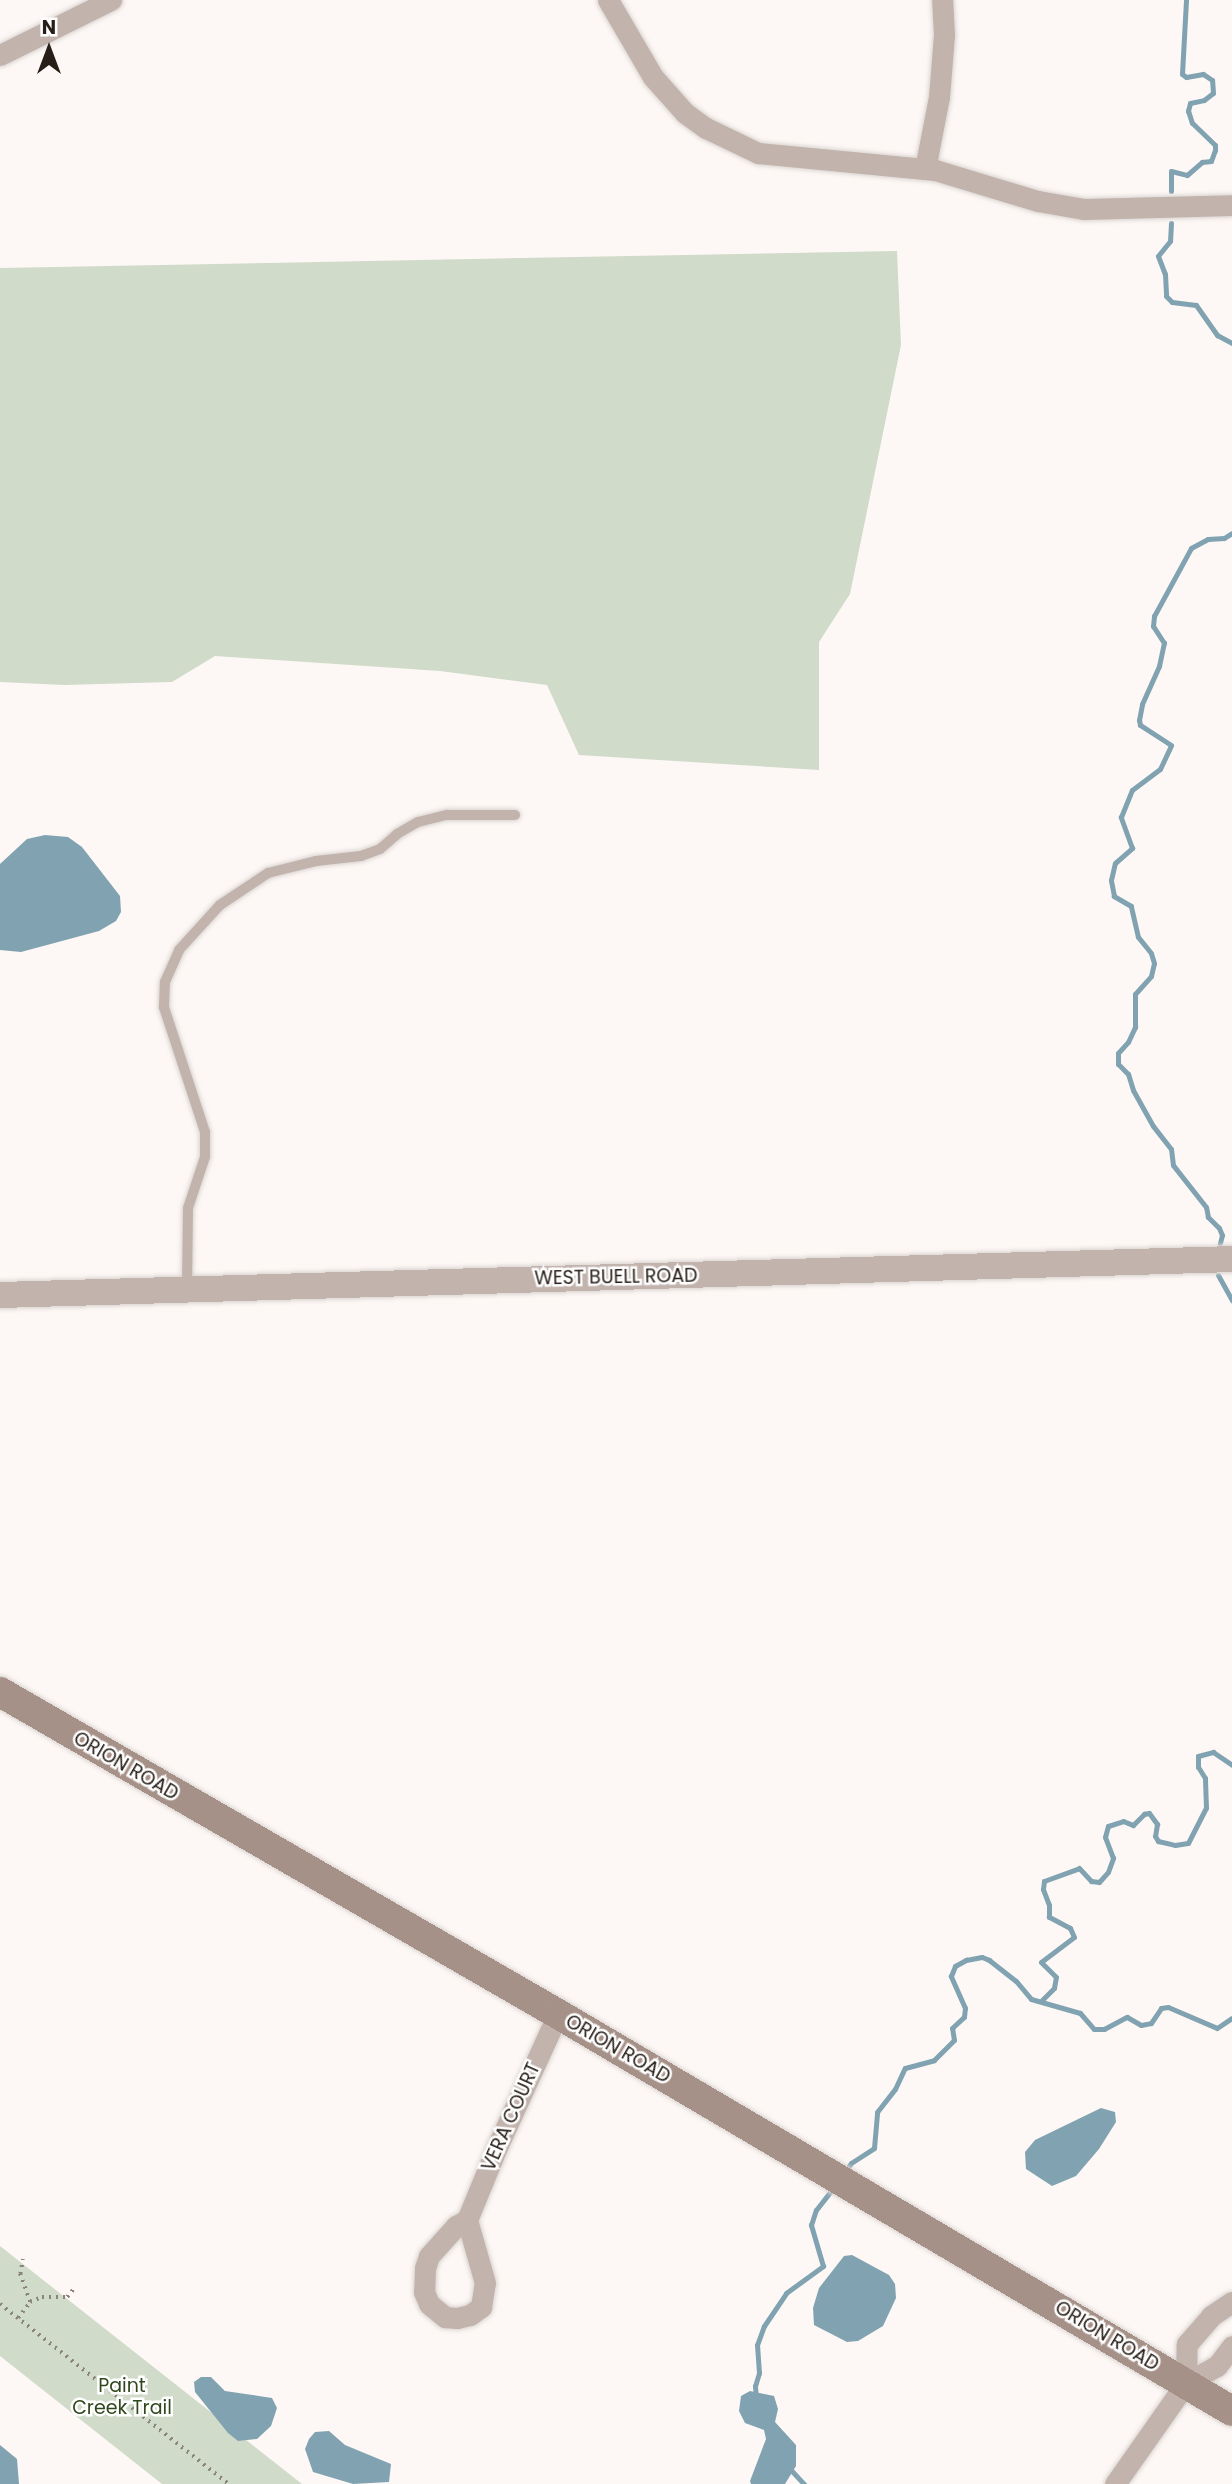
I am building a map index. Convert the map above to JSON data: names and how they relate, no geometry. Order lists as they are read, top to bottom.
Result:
{
  "streets": {
    "main road": ["ORION ROAD"],
    "street": ["WEST BUELL ROAD", "VERA COURT"]
  },
  "crossings": [
    ["ORION ROAD", "VERA COURT"]
  ],
  "parks": ["Paint Creek Trail"],
  "north": "top"
}
